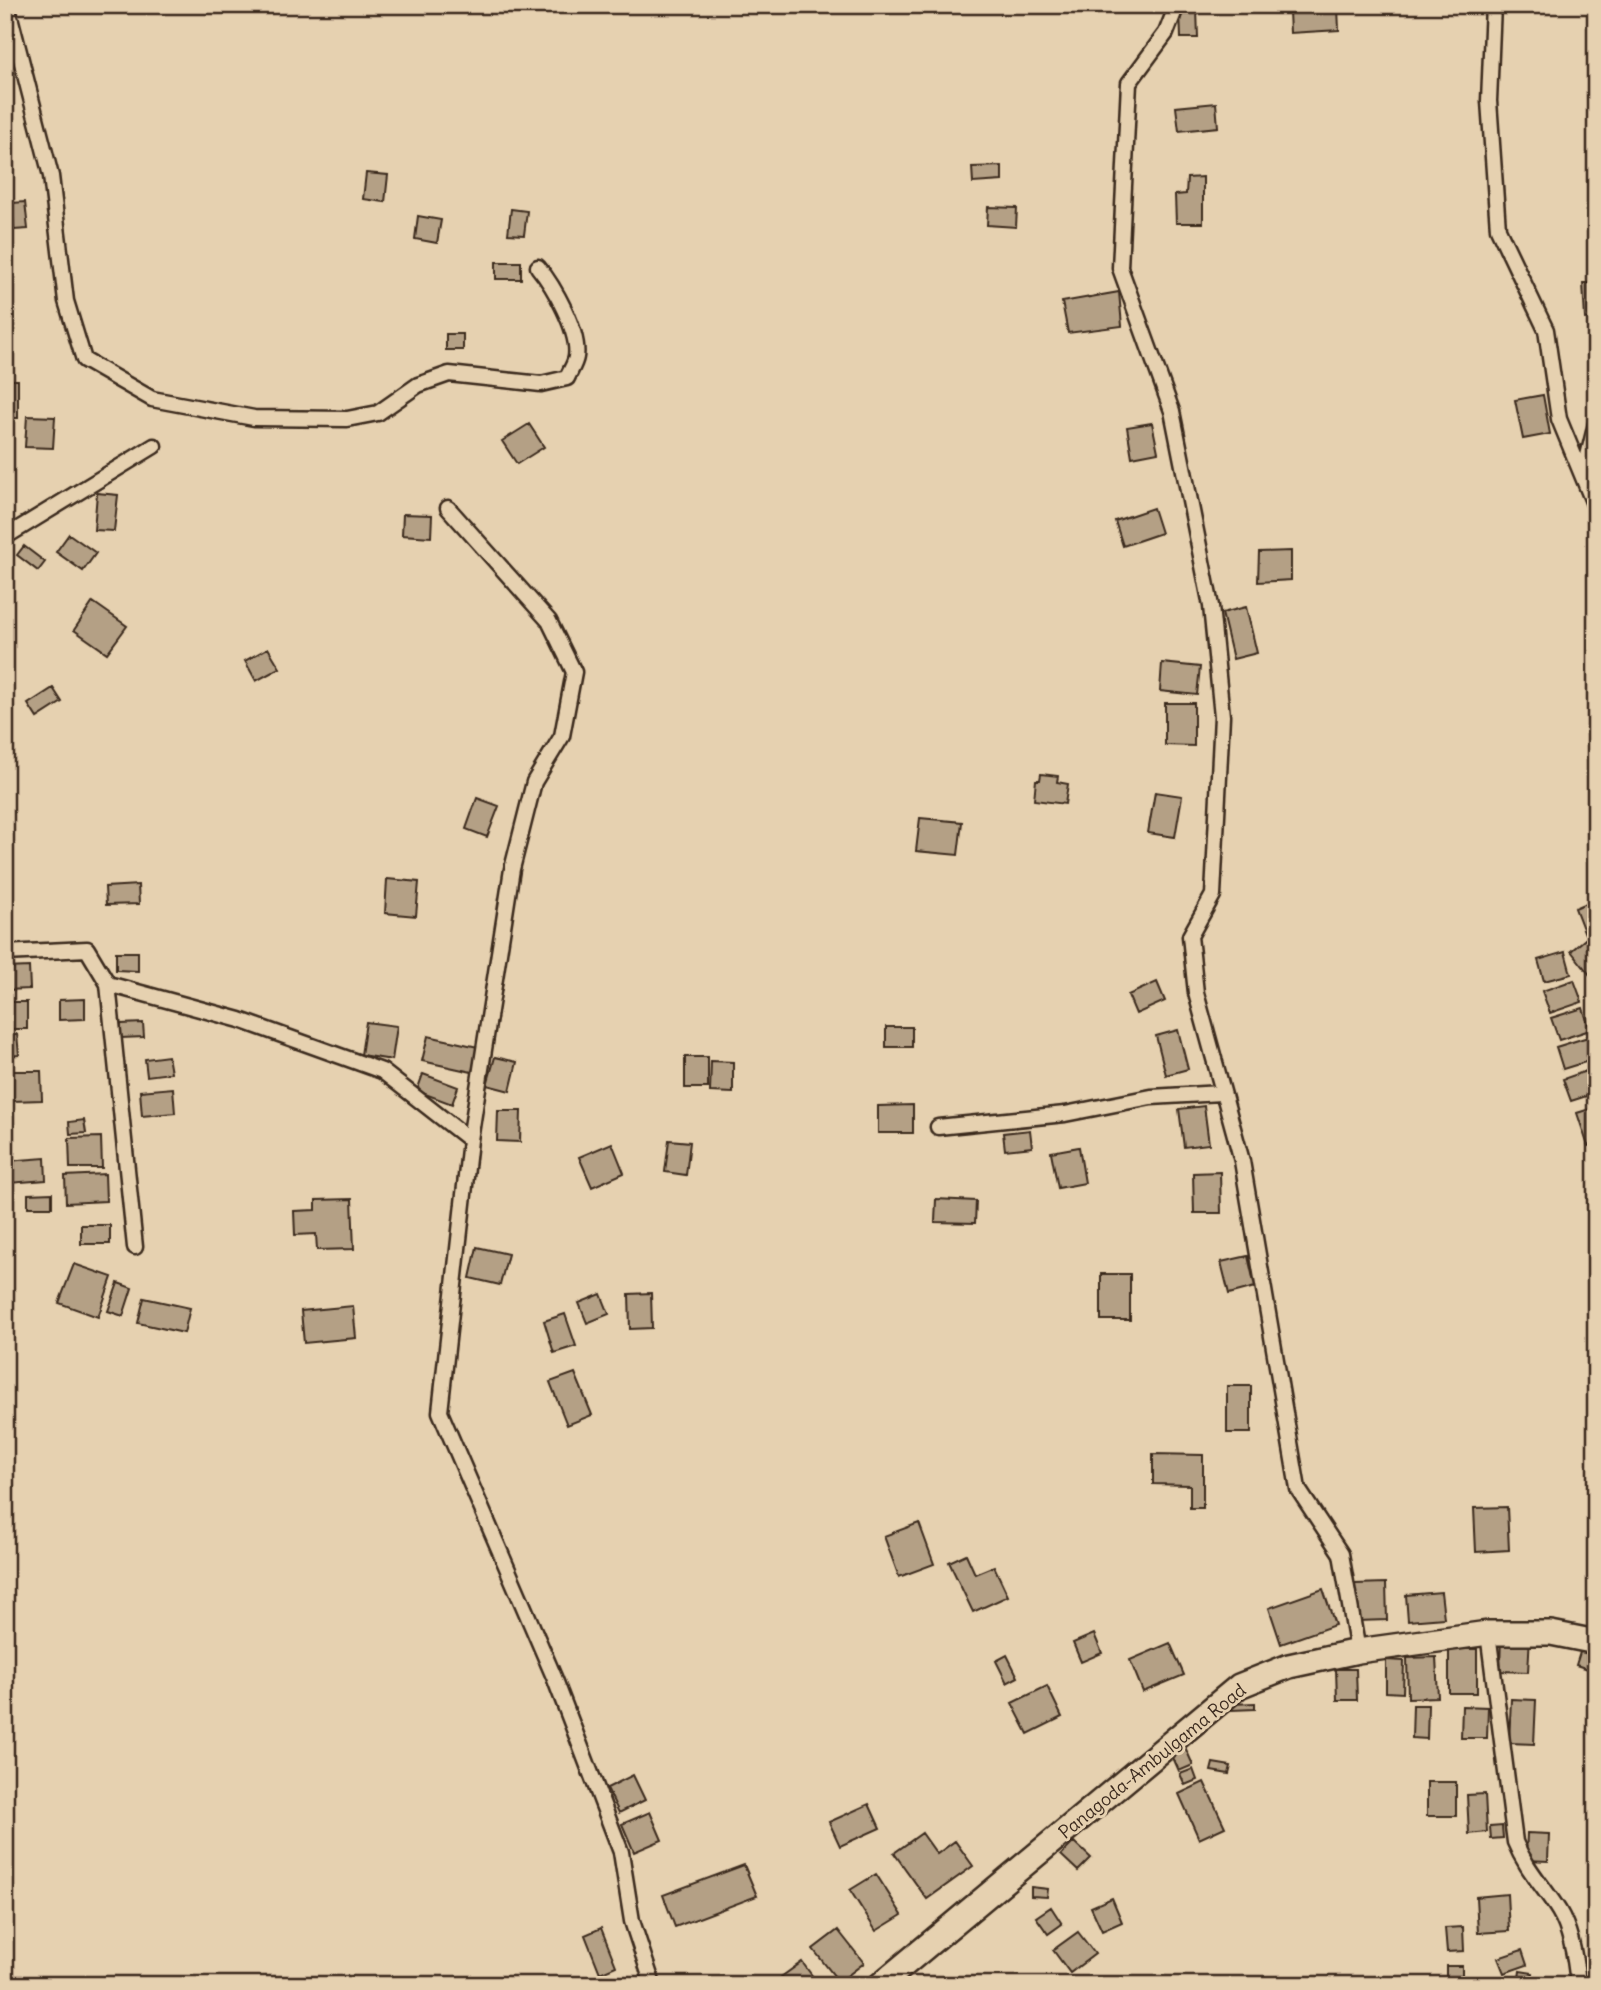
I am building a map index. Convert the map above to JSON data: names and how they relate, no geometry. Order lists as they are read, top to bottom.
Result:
{
  "streets": {
    "main road": ["Panagoda-Ambulgama Road"]
  }
}
